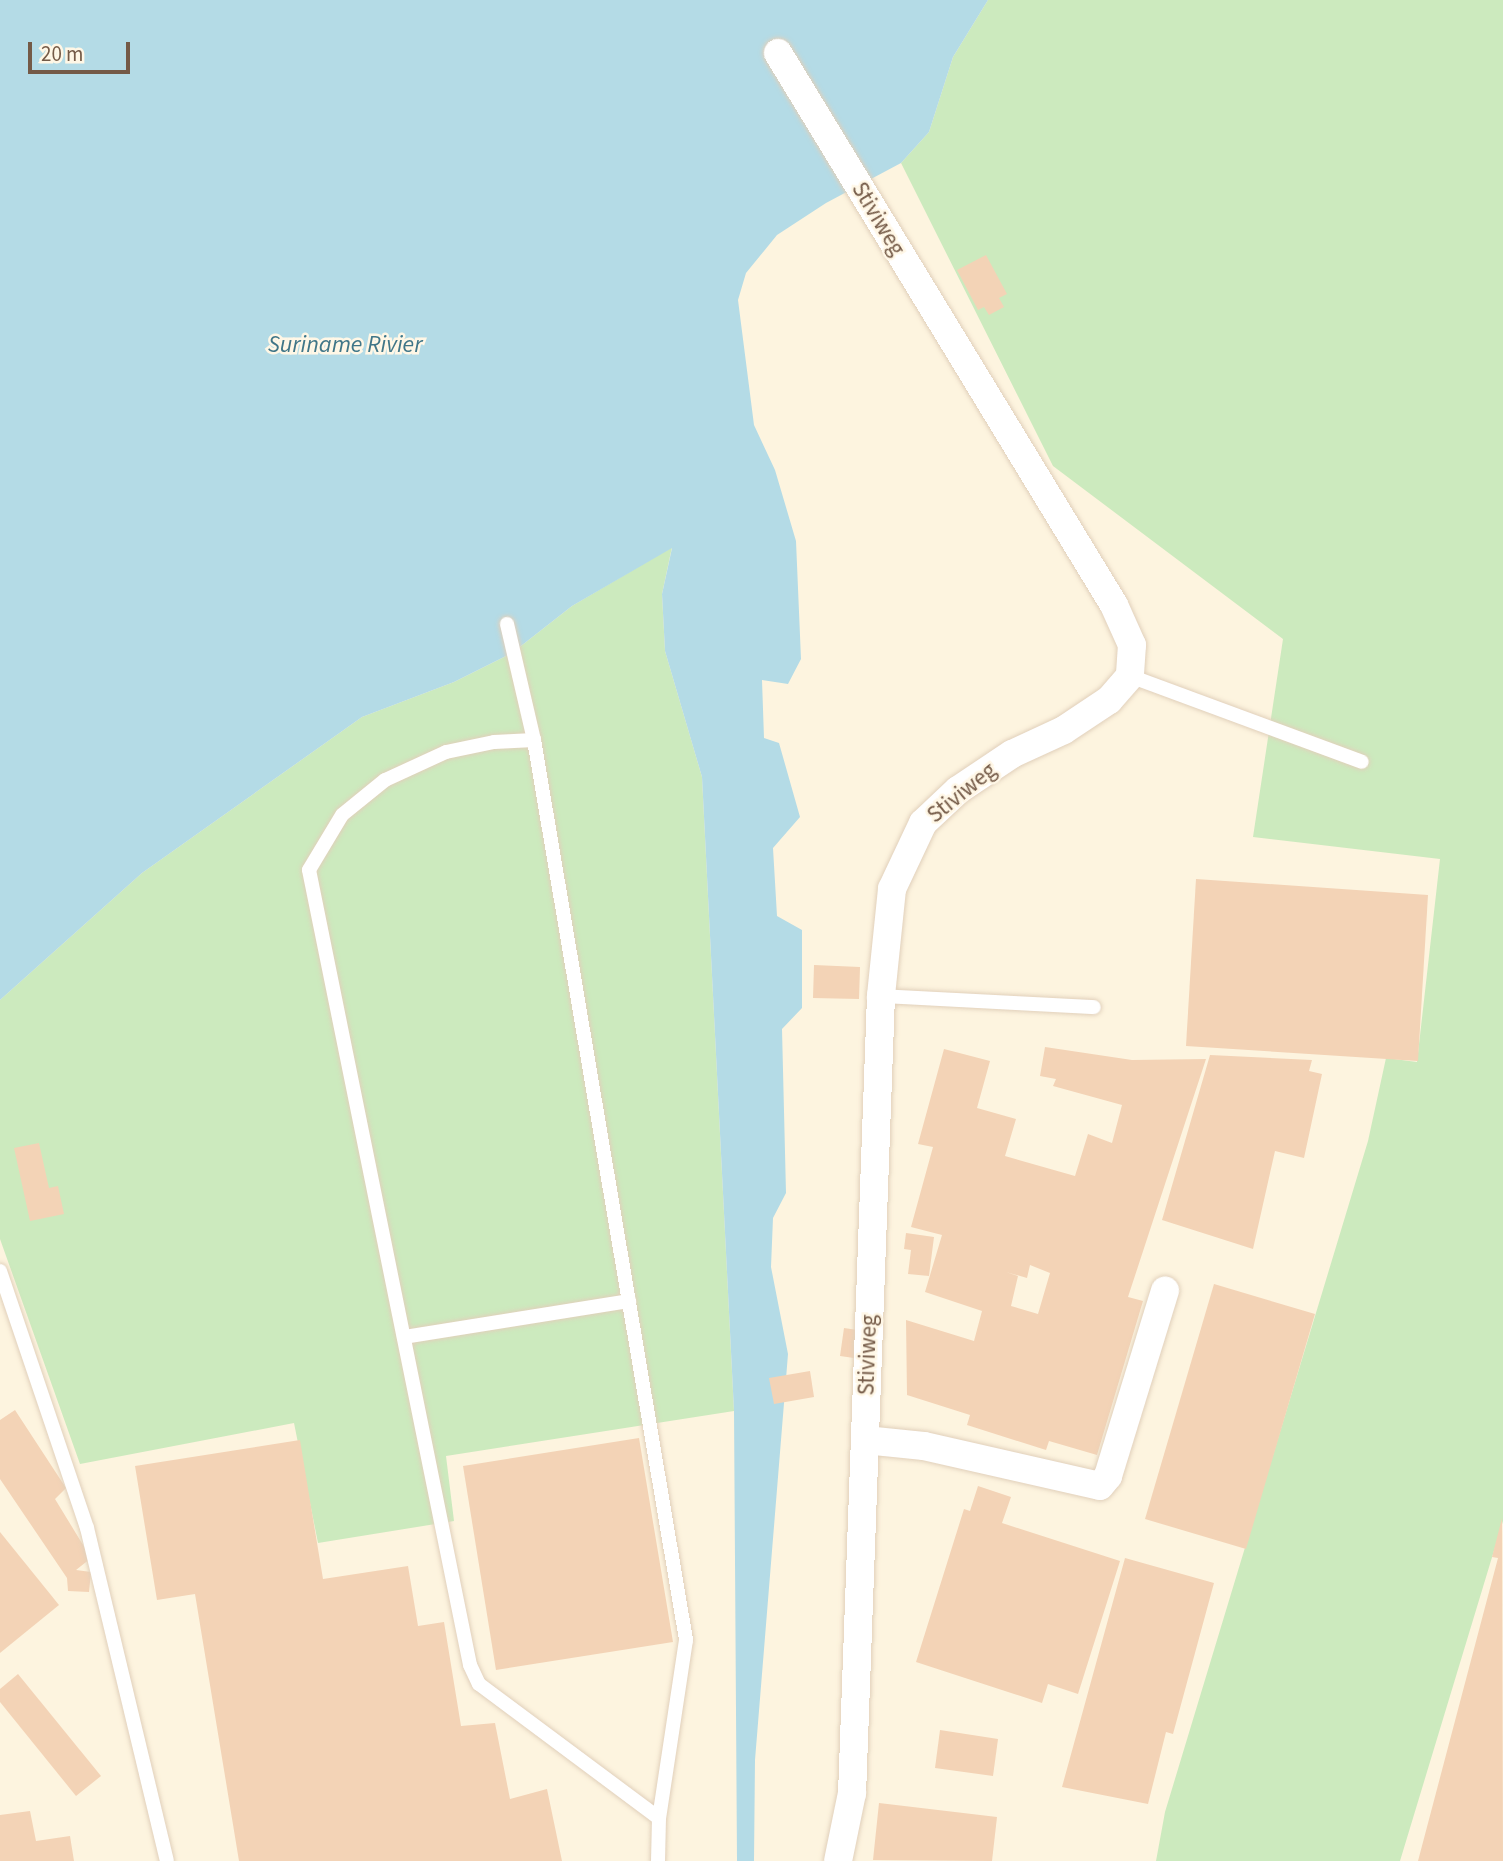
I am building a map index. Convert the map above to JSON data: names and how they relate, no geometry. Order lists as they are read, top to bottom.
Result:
{
  "streets": {
    "street": ["Stiviweg"]
  },
  "water": ["Suriname Rivier"],
  "scale_bar": "20 m"
}
